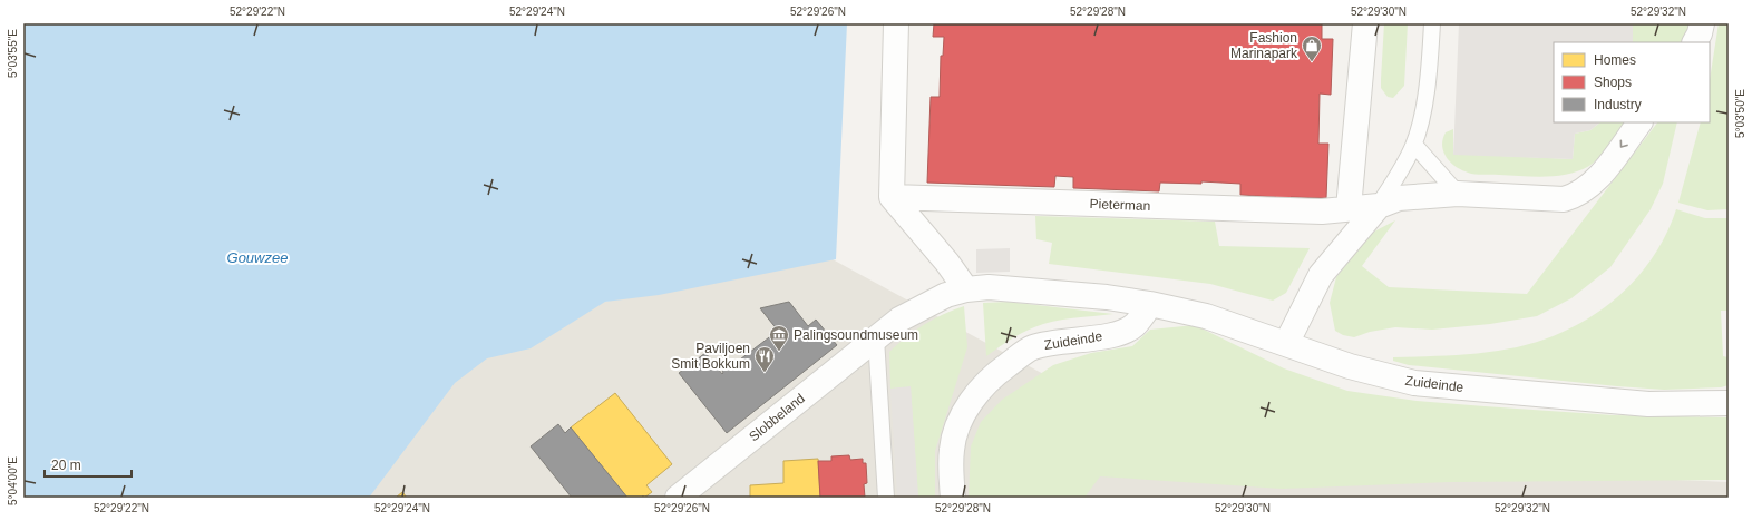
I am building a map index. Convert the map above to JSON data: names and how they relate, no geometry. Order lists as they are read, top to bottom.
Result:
{
  "streets": {
    "street": ["Pieterman", "Zuideinde", "Slobbeland"]
  },
  "crossings": [
    ["Zuideinde", "Slobbeland"]
  ],
  "water": ["Gouwzee"],
  "places": {
    "shop": ["Fashion Marinapark"],
    "museum": ["Palingsoundmuseum"],
    "restaurant": ["Paviljoen Smit Bokkum"]
  },
  "legend": ["Homes", "Shops", "Industry"],
  "scale_bar": "20 m",
  "coordinates": [
    "52°29'22\"N",
    "52°29'24\"N",
    "52°29'26\"N",
    "52°29'28\"N",
    "52°29'30\"N",
    "52°29'32\"N",
    "5°03'55\"E",
    "5°03'50\"E",
    "5°04'00\"E"
  ]
}
